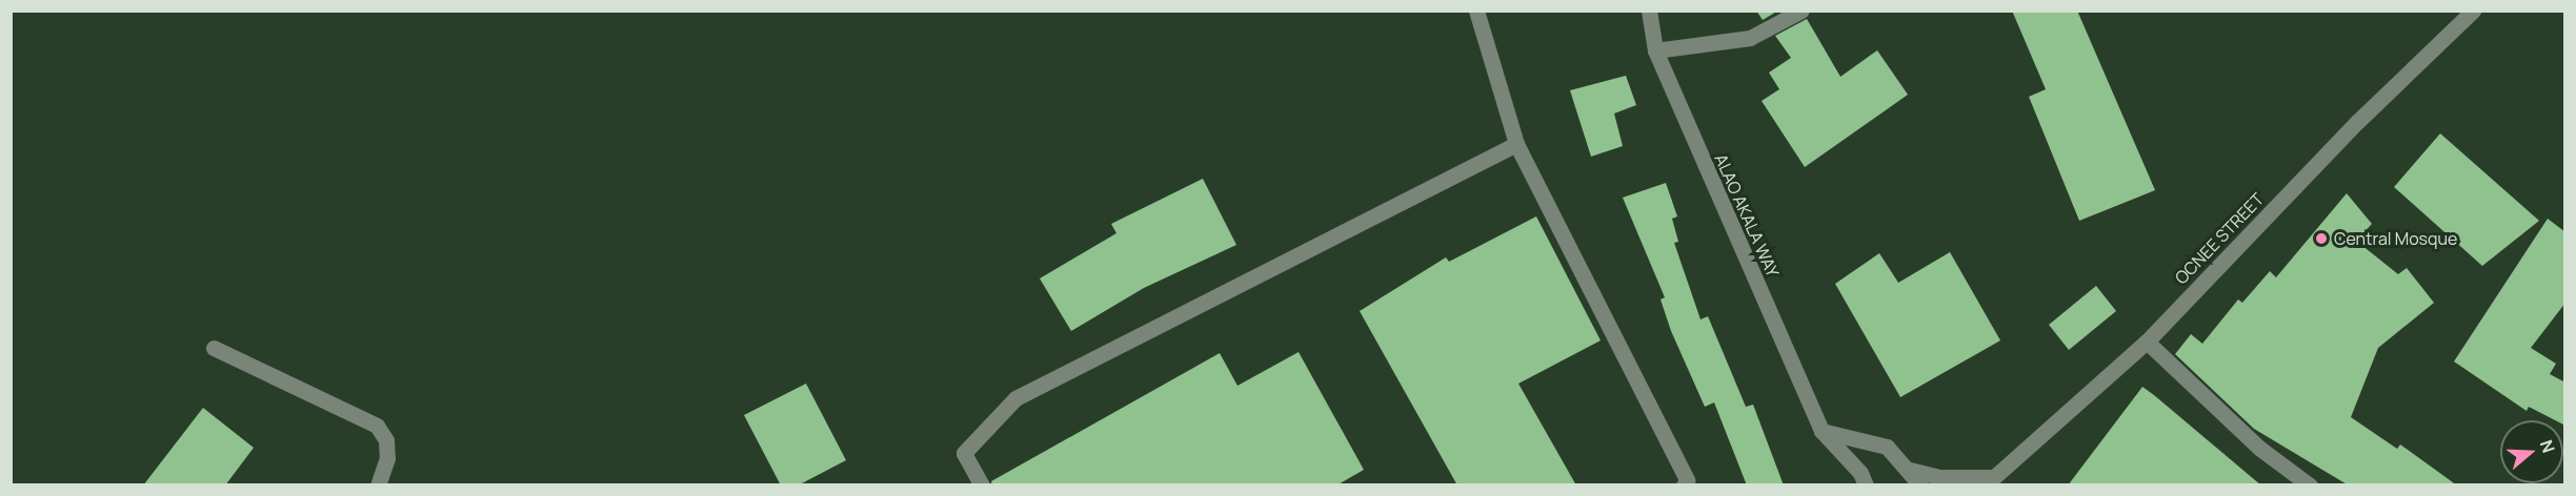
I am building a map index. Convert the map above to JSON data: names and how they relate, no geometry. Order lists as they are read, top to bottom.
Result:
{
  "streets": {
    "street": ["ALAO AKALA WAY", "OCNEE STREET"]
  },
  "places": ["Central Mosque"],
  "north": "right"
}
